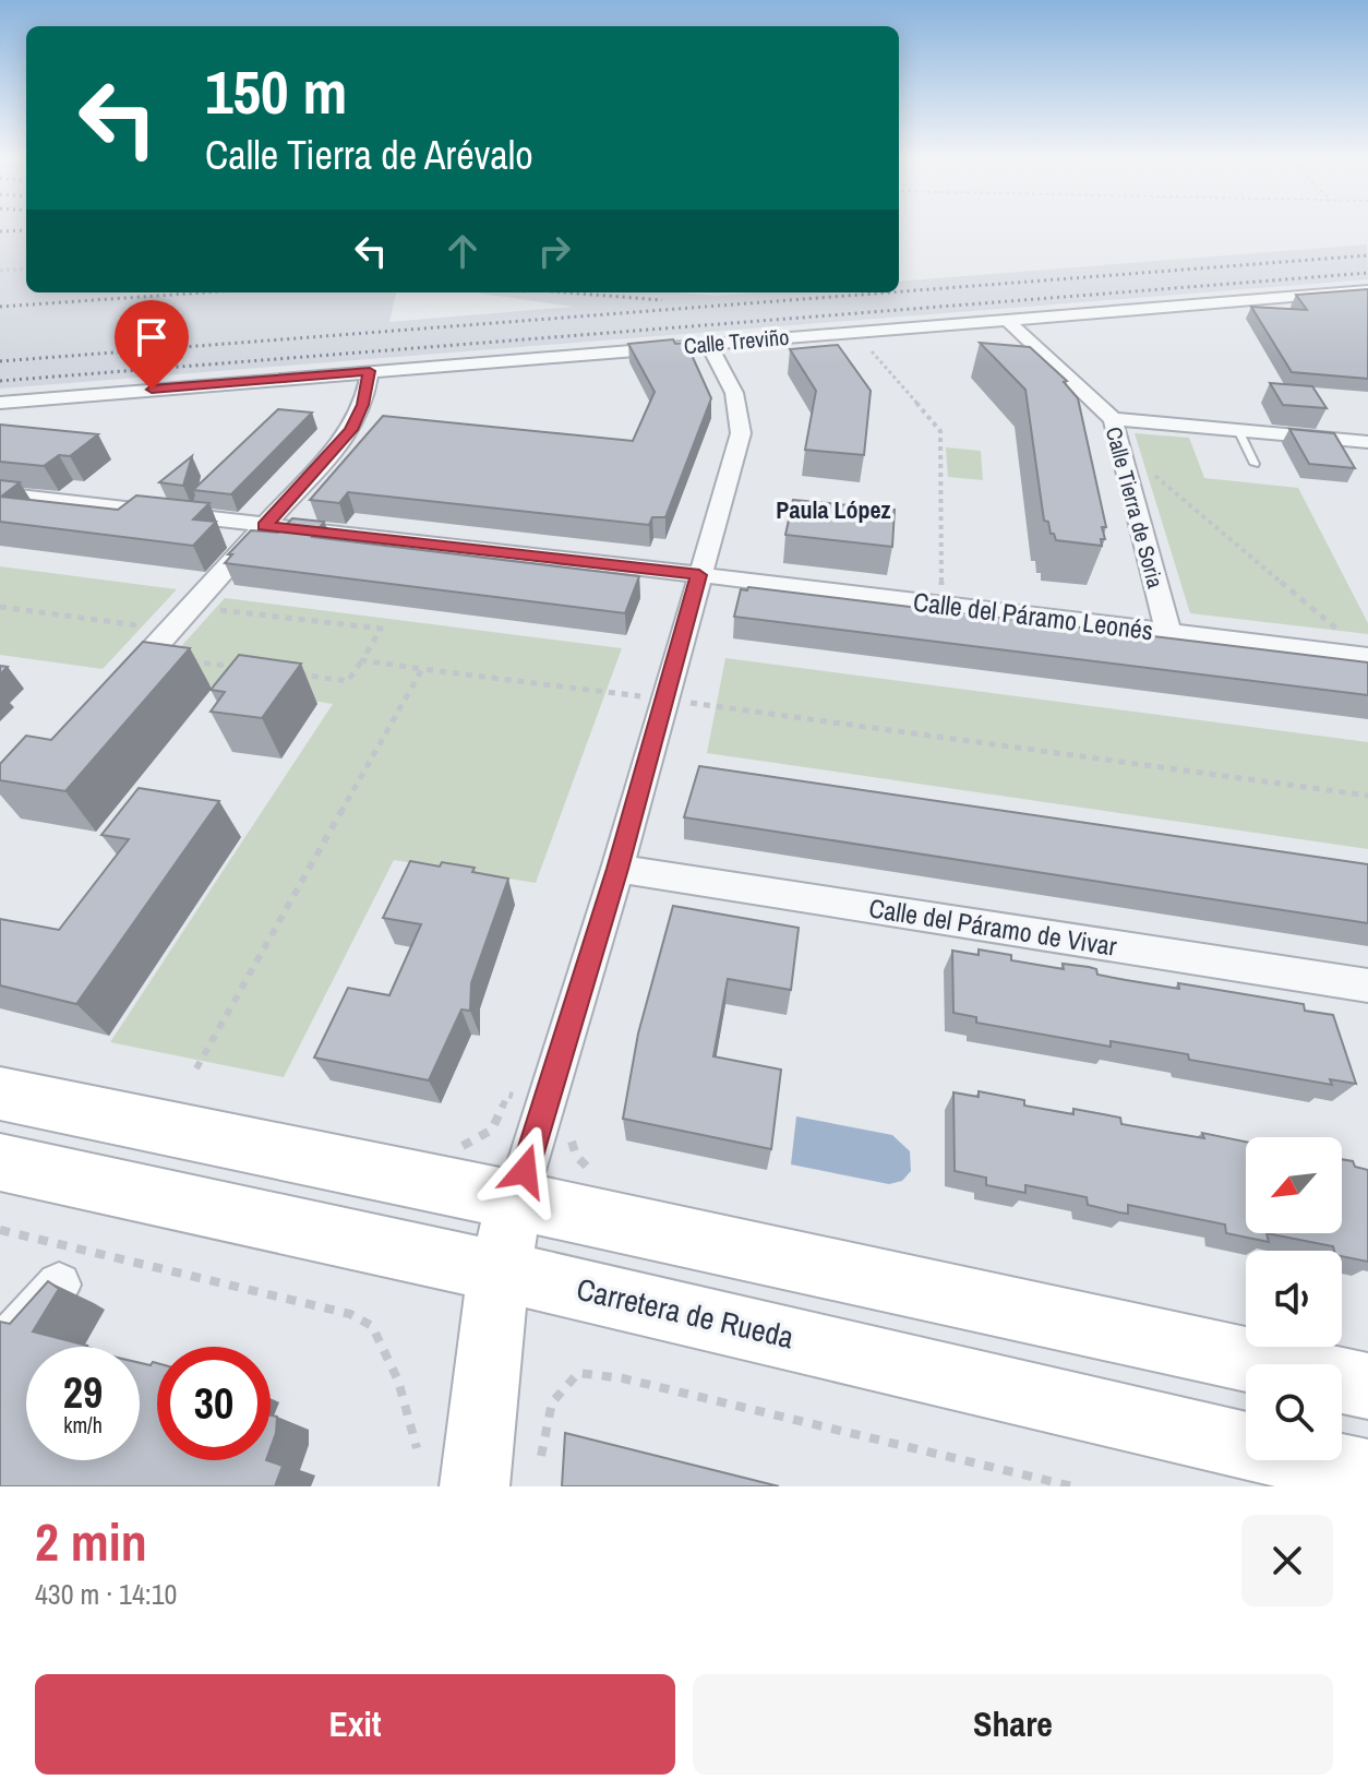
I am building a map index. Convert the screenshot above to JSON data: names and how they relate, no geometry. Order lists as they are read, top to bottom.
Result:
{
  "streets": {
    "street": [
      "Calle Treviño",
      "Calle Tierra de Soria",
      "Calle del Páramo Leonés",
      "Calle del Páramo de Vivar",
      "Carretera de Rueda"
    ]
  },
  "crossings": [
    ["Calle Treviño", "Calle Tierra de Soria"],
    ["Calle Tierra de Soria", "Calle del Páramo Leonés"]
  ],
  "districts": ["Paula López"],
  "north": "bottom left",
  "page": {
    "turn": ["150 m", "Calle Tierra de Arévalo"],
    "speed": "29 km/h",
    "limit": "30",
    "heading": ["2 min", "430 m · 14:10"],
    "buttons": ["Exit", "Share"]
  }
}
